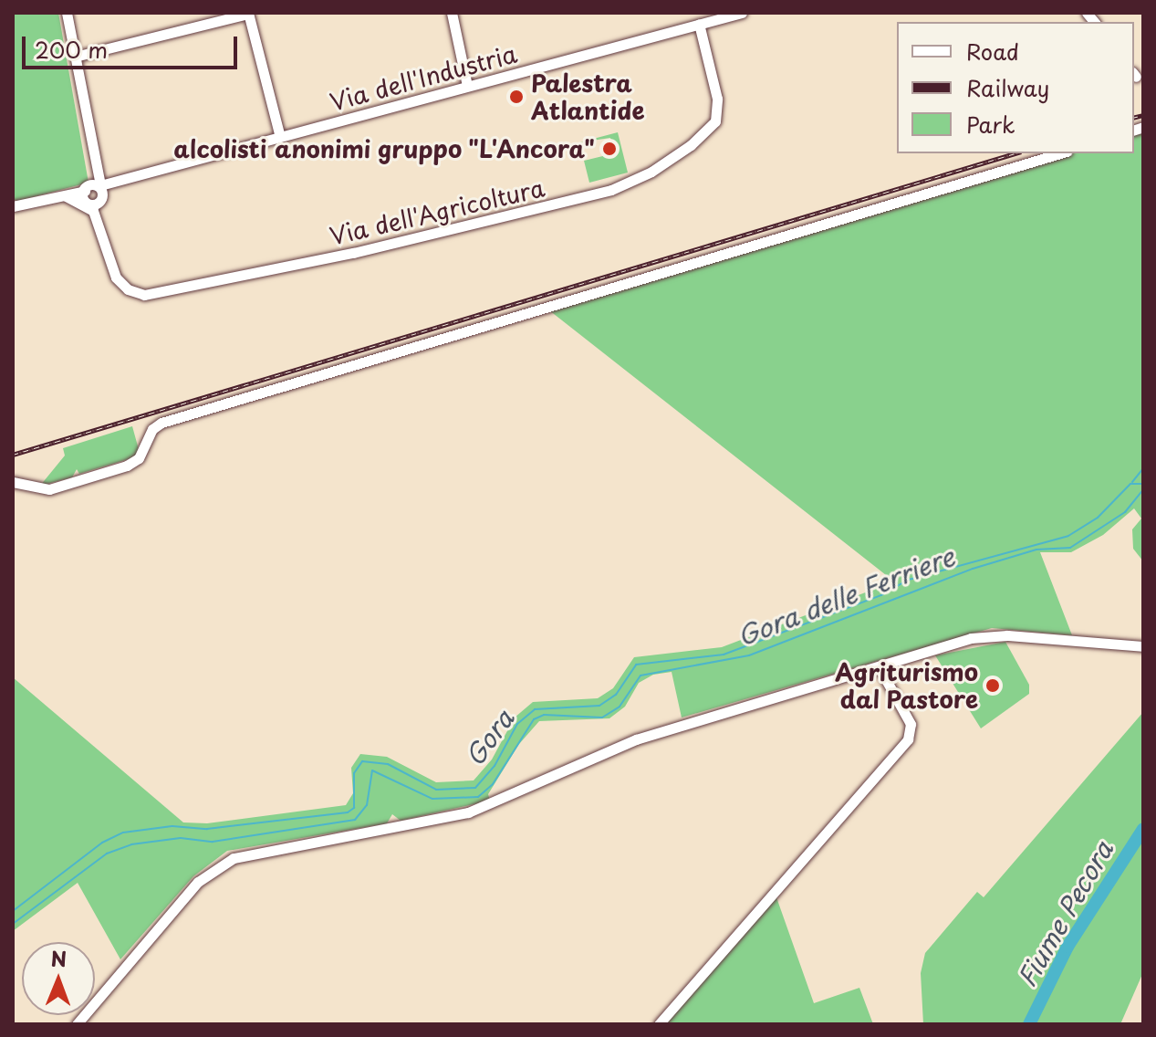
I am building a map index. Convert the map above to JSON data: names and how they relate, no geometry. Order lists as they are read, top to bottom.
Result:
{
  "streets": {
    "street": ["Via dell'Industria", "Via dell'Agricoltura"]
  },
  "crossings": [
    ["Via dell'Industria", "Via dell'Agricoltura"]
  ],
  "water": ["Gora delle Ferriere", "Gora", "Fiume Pecora"],
  "places": ["Palestra Atlantide", "alcolisti anonimi gruppo \"L'Ancora\"", "Agriturismo dal Pastore"],
  "legend": ["Road", "Railway", "Park"],
  "scale_bar": "200 m",
  "north": "top"
}
